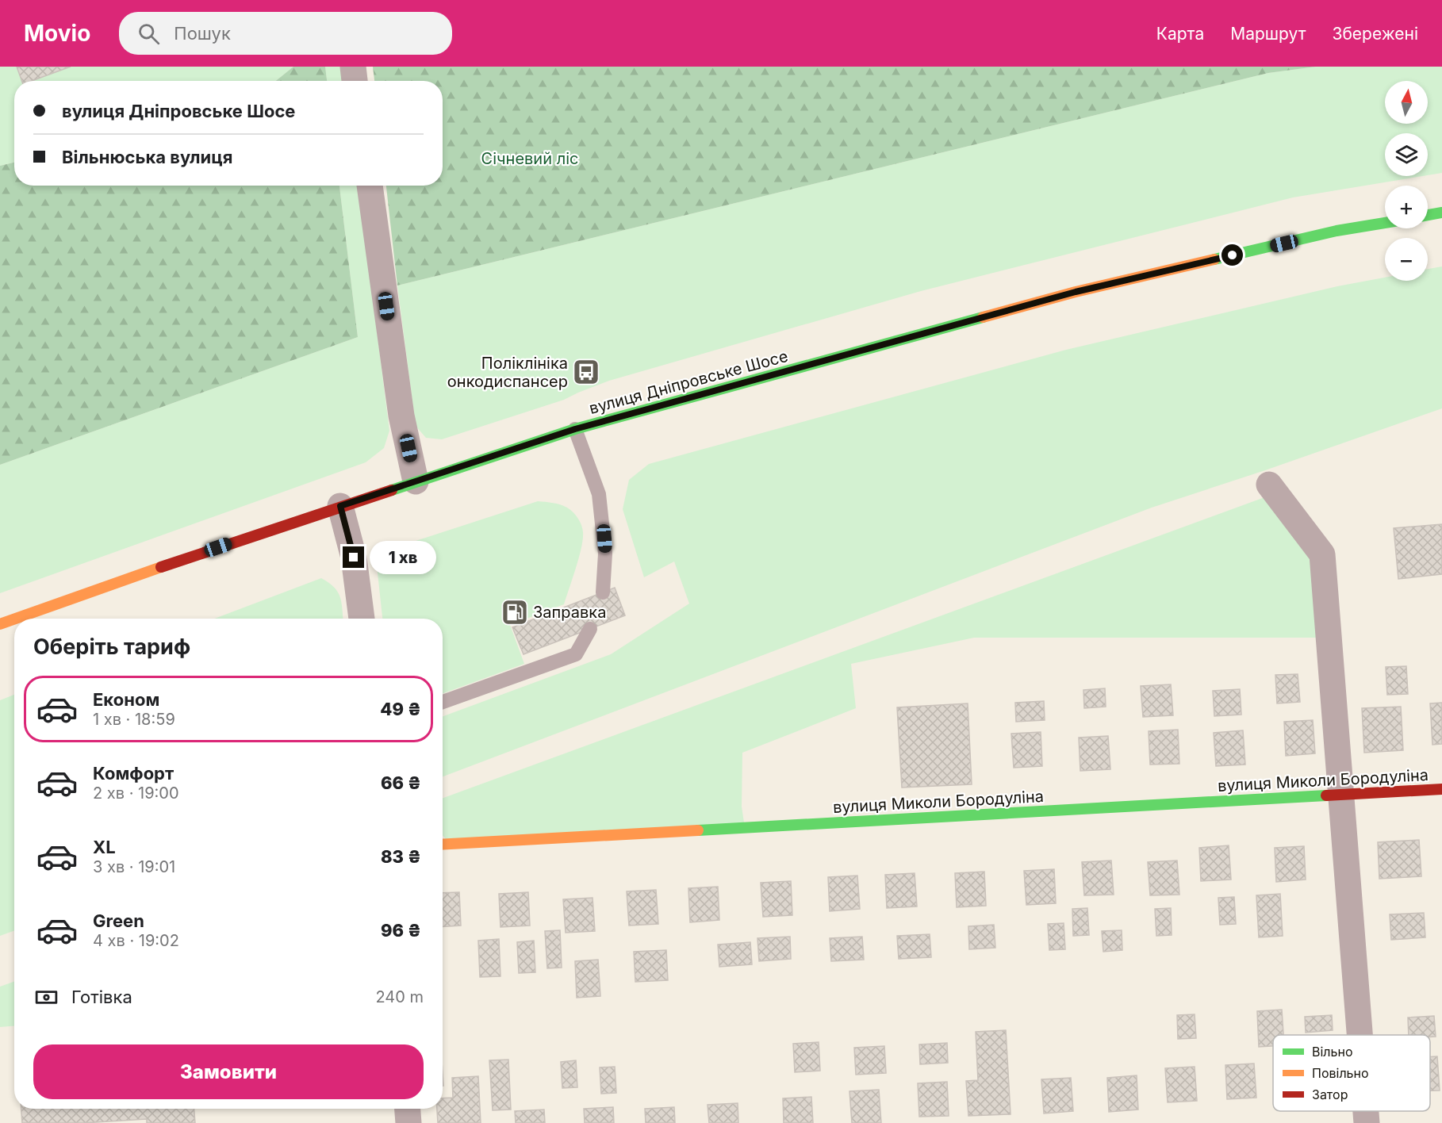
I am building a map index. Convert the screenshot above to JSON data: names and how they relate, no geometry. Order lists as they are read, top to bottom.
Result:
{
  "streets": {
    "main road": ["вулиця Дніпровське Шосе", "вулиця Миколи Бородуліна"]
  },
  "parks": ["Січневий ліс"],
  "places": {
    "bus stop": ["Поліклініка онкодиспансер"],
    "fuel station": ["Заправка"]
  },
  "legend": ["Вільно", "Повільно", "Затор"],
  "north": "top",
  "page": {
    "header": "Movio",
    "search": "Пошук",
    "nav": ["Карта", "Маршрут", "Збережені"],
    "map_buttons": ["+", "−"],
    "banner": ["вулиця Дніпровське Шосе", "Вільнюська вулиця"],
    "bubble": "1 хв",
    "heading": "Оберіть тариф",
    "list": [
      {
        "name": "Економ",
        "note": "1 хв · 18:59",
        "value": "49 ₴"
      },
      {
        "name": "Комфорт",
        "note": "2 хв · 19:00",
        "value": "66 ₴"
      },
      {
        "name": "XL",
        "note": "3 хв · 19:01",
        "value": "83 ₴"
      },
      {
        "name": "Green",
        "note": "4 хв · 19:02",
        "value": "96 ₴"
      }
    ],
    "pay": ["Готівка", "240 m"],
    "buttons": "Замовити"
  }
}
